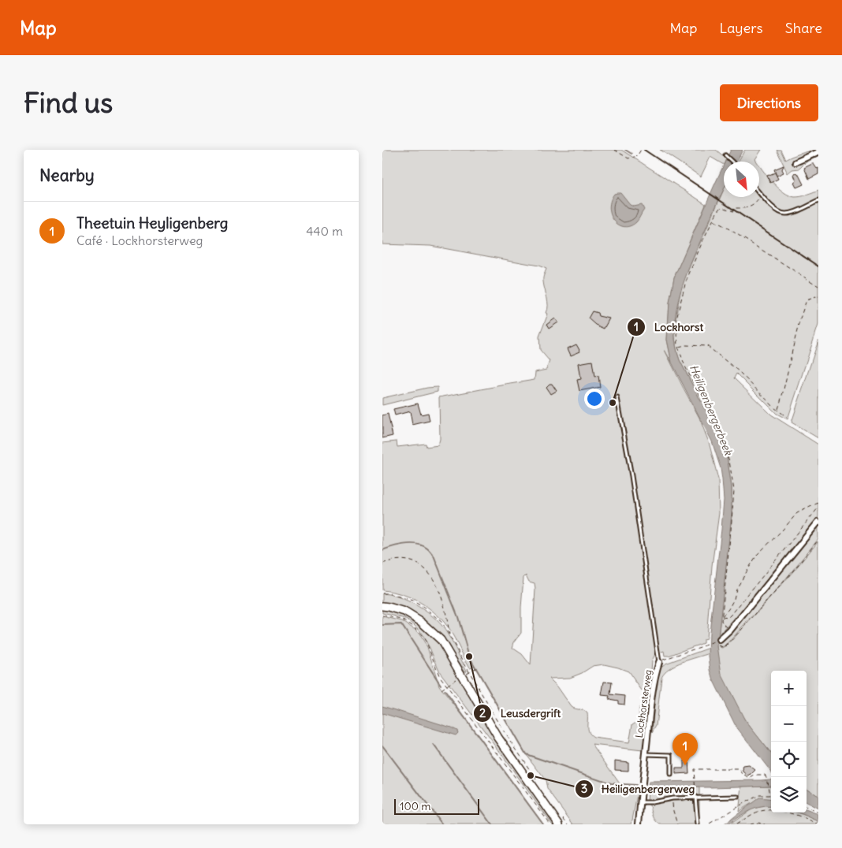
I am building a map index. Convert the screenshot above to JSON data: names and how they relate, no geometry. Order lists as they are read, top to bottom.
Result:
{
  "streets": {
    "street": ["Lockhorsterweg"]
  },
  "water": ["Heiligenbergerbeek"],
  "places": ["Lockhorst", "Leusdergrift", "Heiligenbergerweg"],
  "scale_bar": "100 m",
  "north": "bottom right",
  "page": {
    "header": "Map",
    "nav": ["Map", "Layers", "Share"],
    "buttons": "Directions",
    "title": "Find us",
    "heading": "Nearby",
    "list": [
      {
        "mark": "1",
        "name": "Theetuin Heyligenberg",
        "note": "Café · Lockhorsterweg",
        "value": "440 m"
      }
    ],
    "map_buttons": ["+", "−"],
    "pins": "1",
    "scale": "100 m"
  }
}
